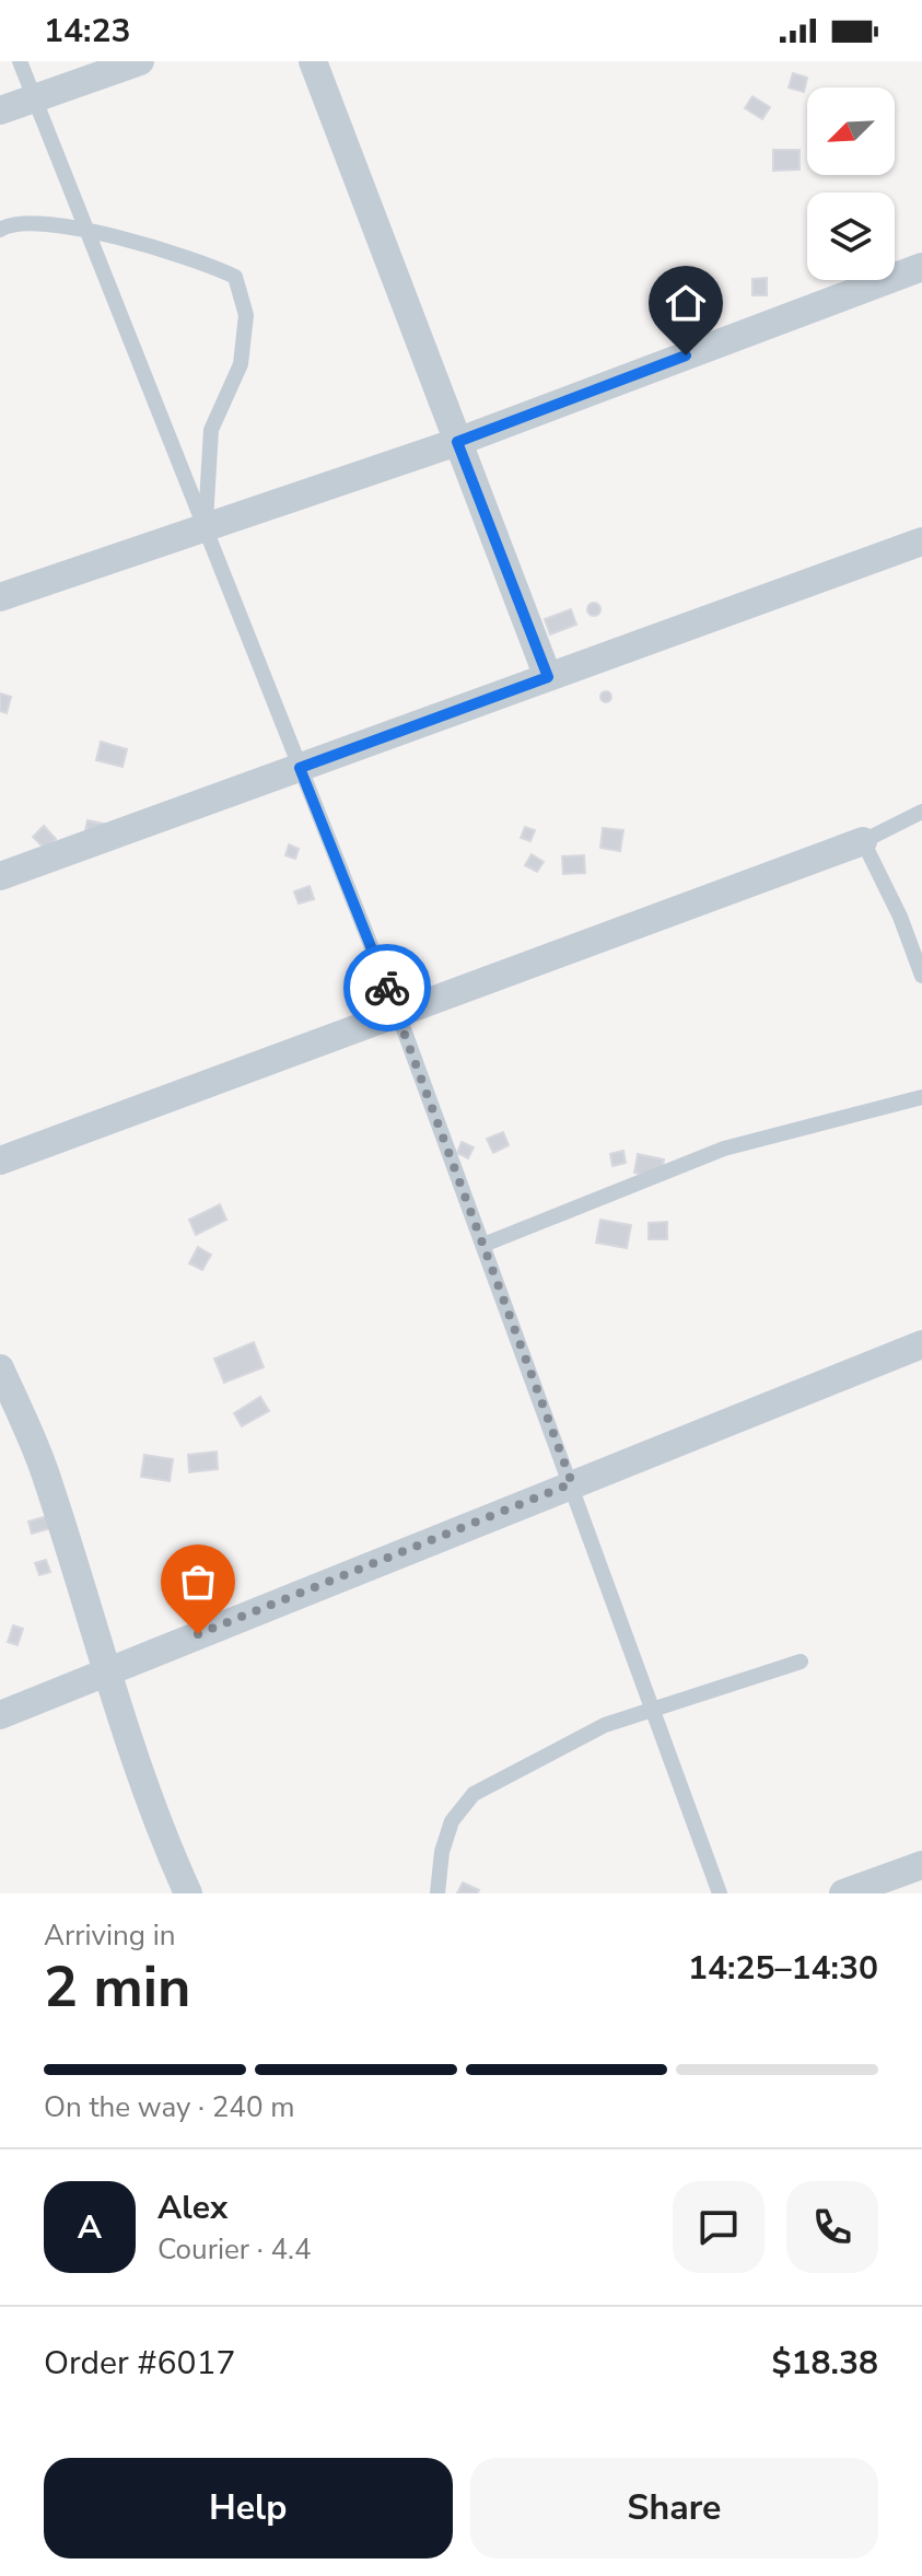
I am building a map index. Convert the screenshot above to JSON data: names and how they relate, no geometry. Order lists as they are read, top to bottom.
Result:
{
  "north": "bottom left",
  "page": {
    "status": "14:23",
    "heading": ["2 min", "Arriving in", "14:25–14:30"],
    "panel": [
      "Alex",
      "Courier · 4.4",
      "Order #6017",
      "$18.38"
    ],
    "bar": "On the way · 240 m",
    "round": "A",
    "buttons": ["Help", "Share"]
  }
}
